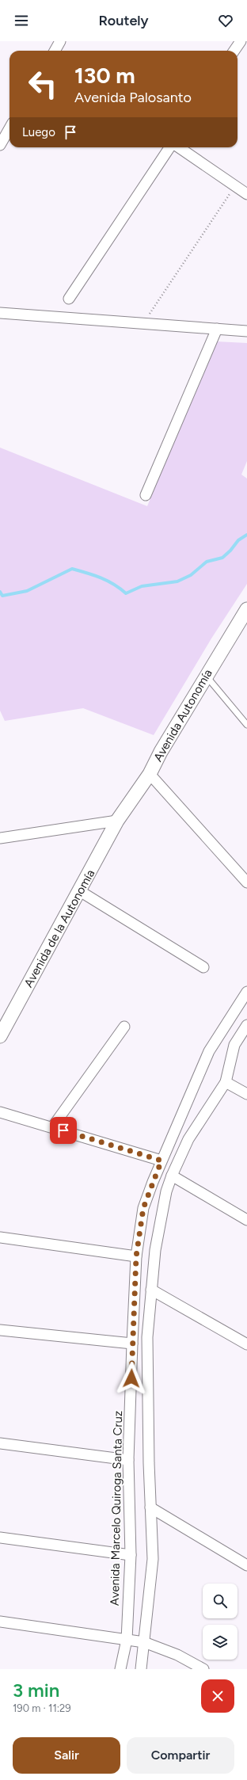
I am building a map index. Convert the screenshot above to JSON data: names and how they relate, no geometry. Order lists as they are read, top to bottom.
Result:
{
  "streets": {
    "street": ["Avenida Autonomía", "Avenida de la Autonomía", "Avenida Marcelo Quiroga Santa Cruz"]
  },
  "crossings": [
    ["Avenida Autonomía", "Avenida de la Autonomía"]
  ],
  "page": {
    "header": "Routely",
    "turn": ["130 m", "Avenida Palosanto"],
    "then": "Luego",
    "heading": ["3 min", "190 m · 11:29"],
    "buttons": ["Salir", "Compartir"]
  }
}
